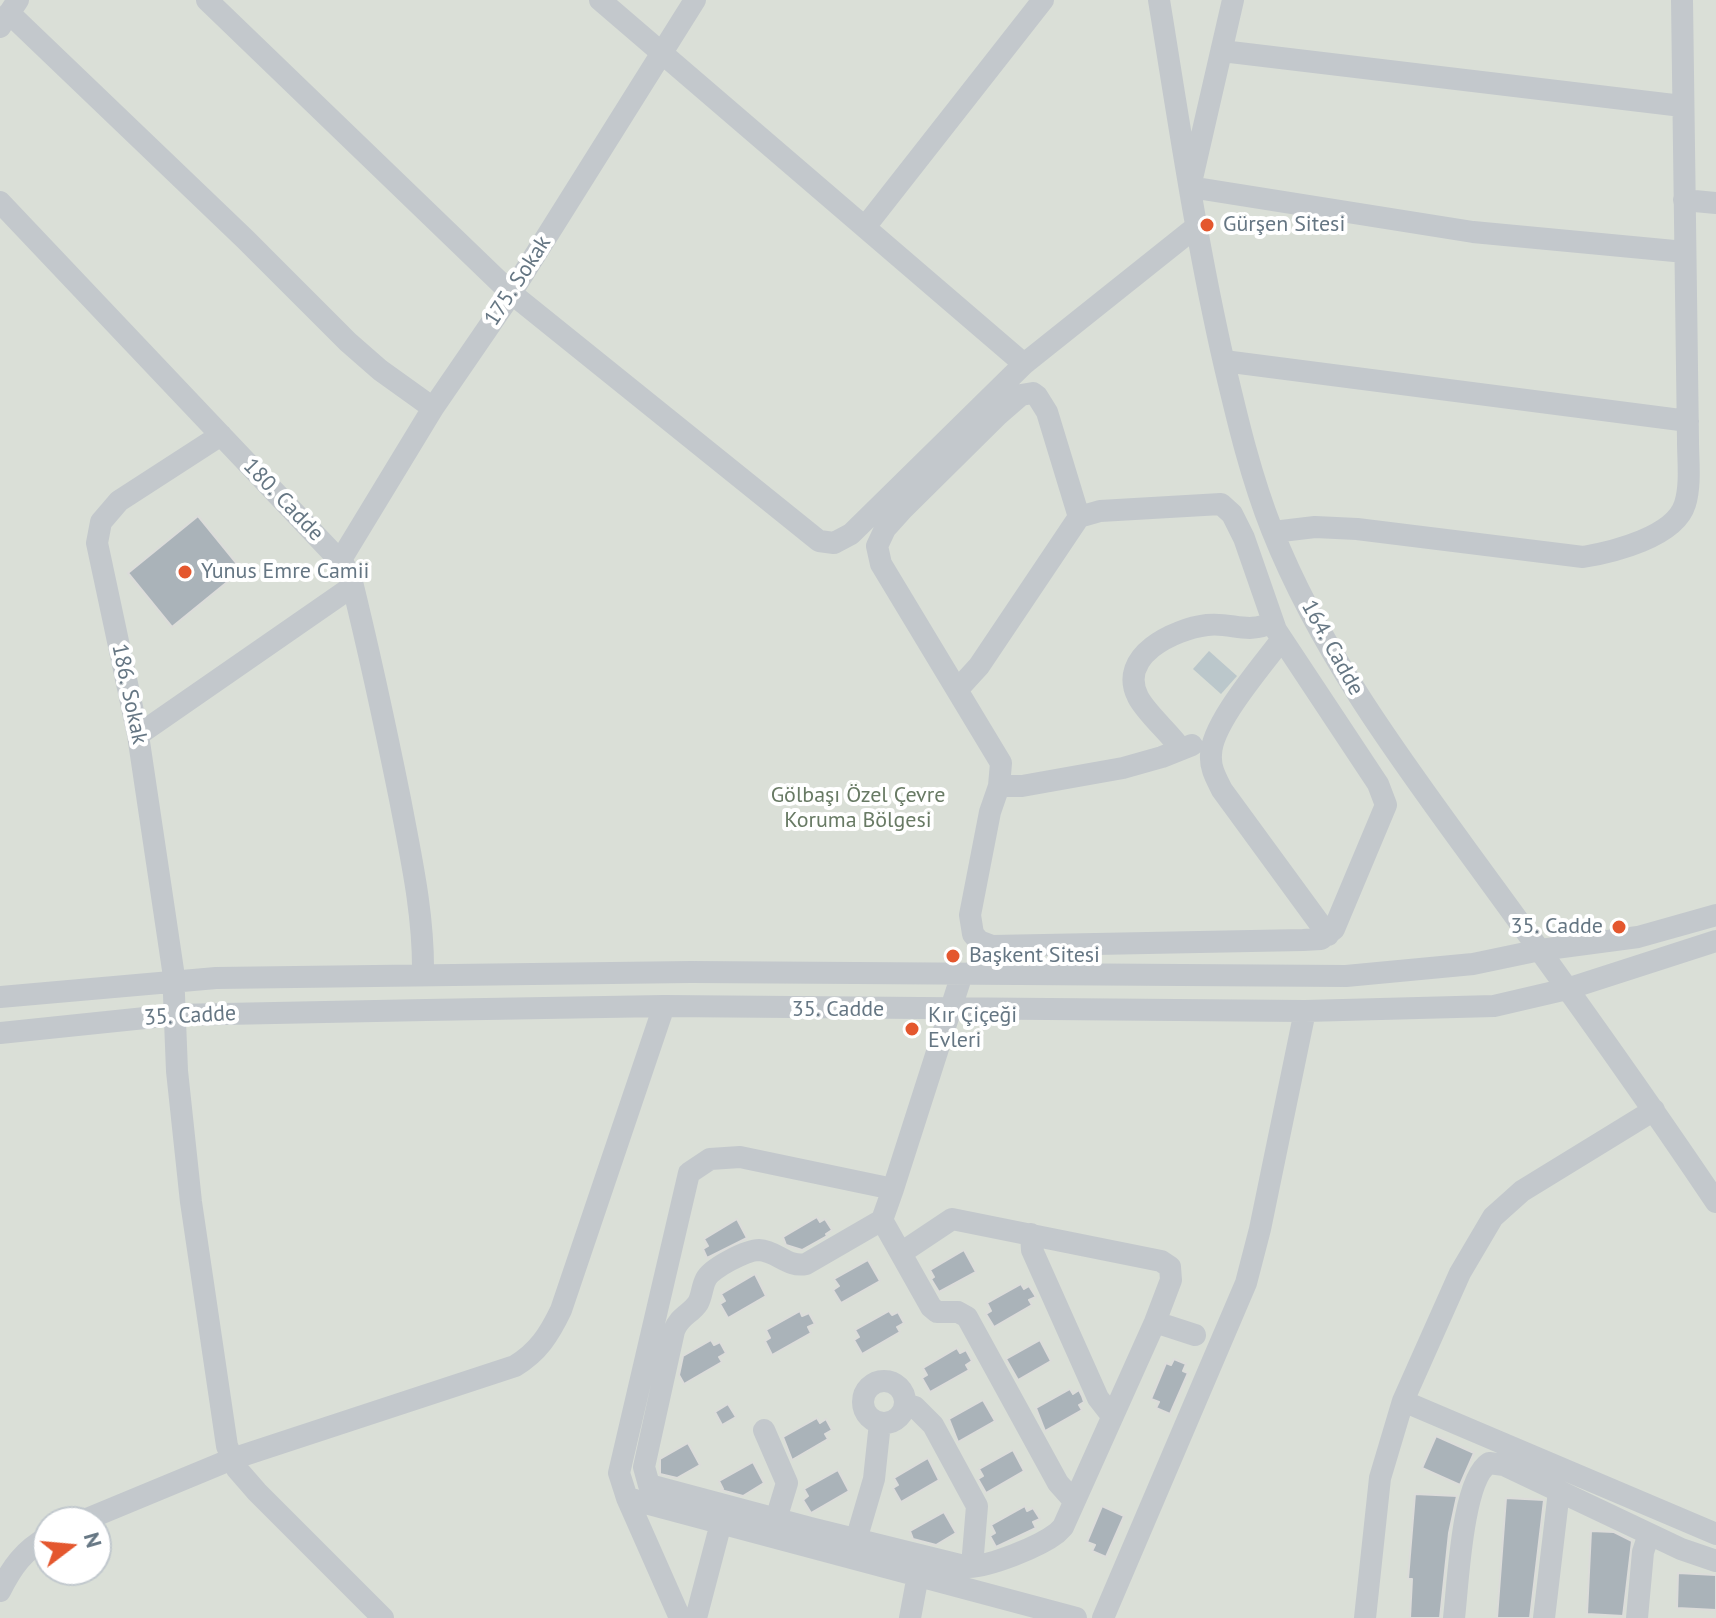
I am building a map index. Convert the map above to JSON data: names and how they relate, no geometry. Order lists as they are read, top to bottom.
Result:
{
  "streets": {
    "street": [
      "175. Sokak",
      "180. Cadde",
      "164. Cadde",
      "186. Sokak",
      "35. Cadde"
    ]
  },
  "crossings": [
    ["175. Sokak", "180. Cadde"],
    ["180. Cadde", "186. Sokak"],
    ["180. Cadde", "35. Cadde"],
    ["164. Cadde", "35. Cadde"],
    ["186. Sokak", "35. Cadde"]
  ],
  "parks": ["Gölbaşı Özel Çevre Koruma Bölgesi"],
  "places": [
    "Gürşen Sitesi",
    "Yunus Emre Camii",
    "35. Cadde",
    "Başkent Sitesi",
    "Kır Çiçeği Evleri"
  ],
  "north": "right"
}
